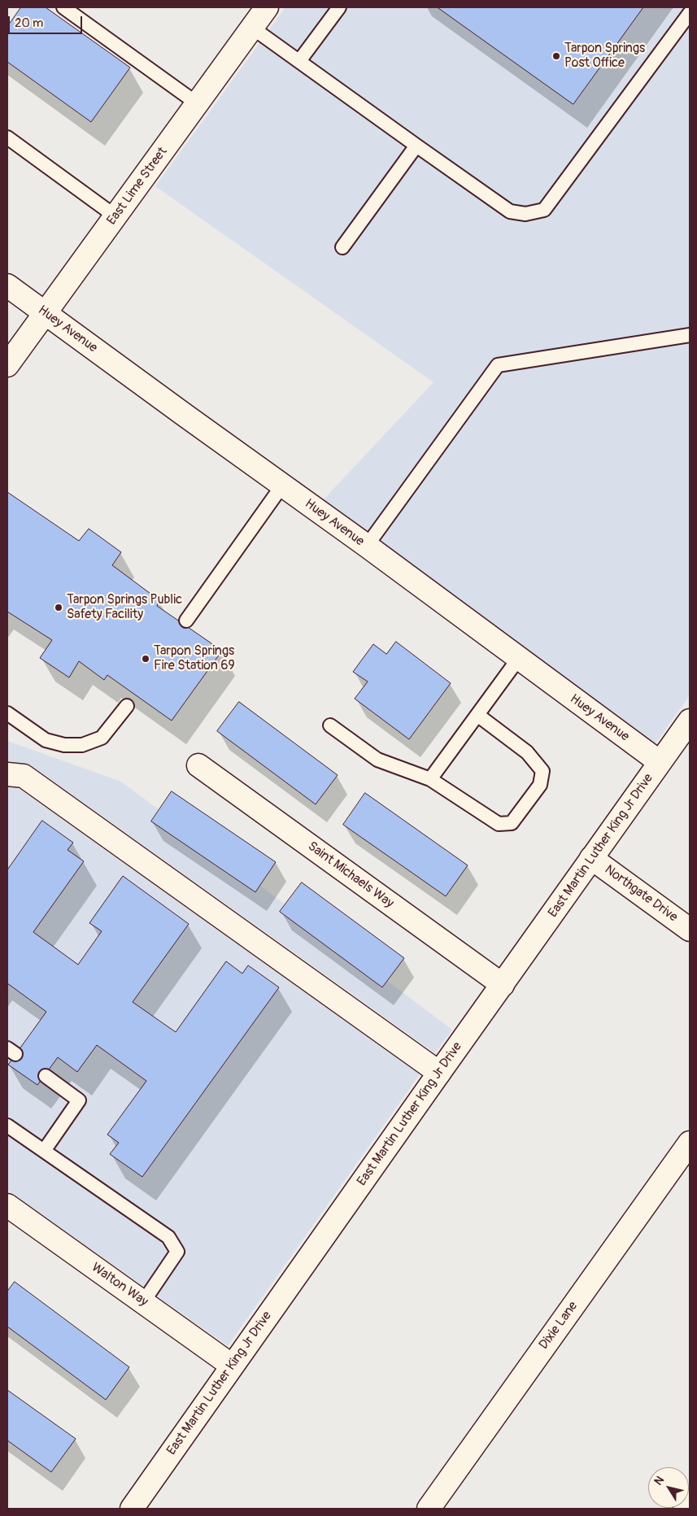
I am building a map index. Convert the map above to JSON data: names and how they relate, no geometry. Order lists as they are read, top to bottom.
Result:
{
  "streets": {
    "street": [
      "East Lime Street",
      "Huey Avenue",
      "East Martin Luther King Jr Drive",
      "Saint Michaels Way",
      "Northgate Drive",
      "Walton Way",
      "Dixie Lane"
    ]
  },
  "crossings": [
    ["East Lime Street", "Huey Avenue"],
    ["Huey Avenue", "East Martin Luther King Jr Drive"],
    ["East Martin Luther King Jr Drive", "Saint Michaels Way"],
    ["East Martin Luther King Jr Drive", "Northgate Drive"],
    ["East Martin Luther King Jr Drive", "Walton Way"]
  ],
  "places": ["Tarpon Springs Post Office", "Tarpon Springs Public Safety Facility", "Tarpon Springs Fire Station 69"],
  "scale_bar": "20 m",
  "north": "top left"
}
